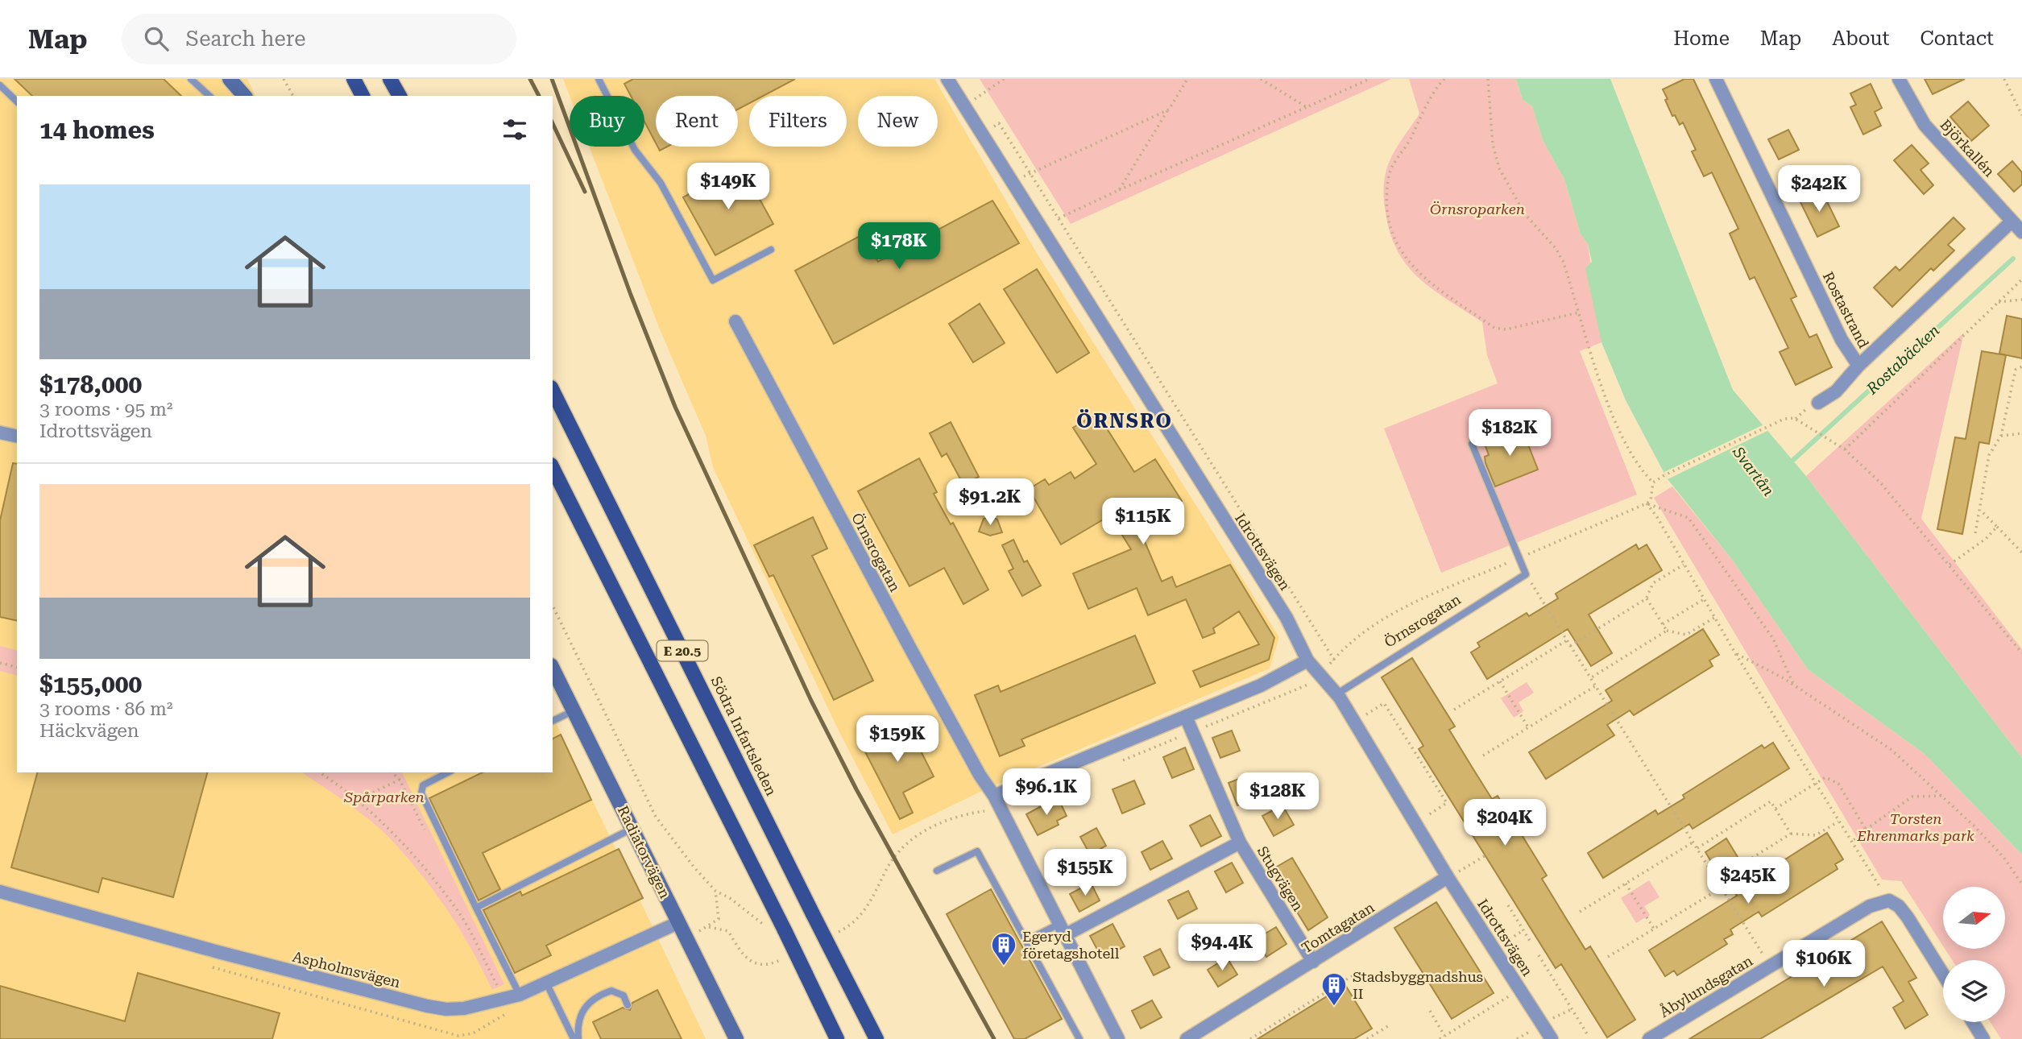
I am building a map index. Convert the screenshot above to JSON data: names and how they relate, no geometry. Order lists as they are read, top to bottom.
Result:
{
  "streets": {
    "main road": ["E 20.5", "Södra Infartsleden"],
    "street": [
      "Björkallén",
      "Rostastrand",
      "Idrottsvägen",
      "Örnsrogatan",
      "Radiatorvägen",
      "Stugvägen",
      "Tomtagatan",
      "Aspholmsvägen",
      "Åbylundsgatan"
    ]
  },
  "crossings": [
    ["Björkallén", "Rostastrand"],
    ["Idrottsvägen", "Örnsrogatan"],
    ["Idrottsvägen", "Tomtagatan"],
    ["Radiatorvägen", "Aspholmsvägen"],
    ["Stugvägen", "Tomtagatan"]
  ],
  "districts": ["ÖRNSRO"],
  "water": ["Rostabäcken", "Svartån"],
  "parks": ["Örnsroparken", "Spårparken", "Torsten Ehrenmarks park"],
  "places": {
    "building": ["Egeryd företagshotell", "Stadsbyggnadshus II"]
  },
  "north": "right",
  "page": {
    "header": "Map",
    "search": "Search here",
    "nav": [
      "Home",
      "Map",
      "About",
      "Contact"
    ],
    "chip": [
      "Buy",
      "Rent",
      "Filters",
      "New"
    ],
    "heading": "14 homes",
    "price": [
      "$149K",
      "$242K",
      "$178K",
      "$182K",
      "$91.2K",
      "$115K",
      "$159K",
      "$96.1K",
      "$128K",
      "$204K",
      "$155K",
      "$245K",
      "$94.4K",
      "$106K"
    ],
    "list": [
      {
        "name": "$178,000",
        "note": "3 rooms · 95 m² · Idrottsvägen"
      },
      {
        "name": "$155,000",
        "note": "3 rooms · 86 m² · Häckvägen"
      }
    ]
  }
}
